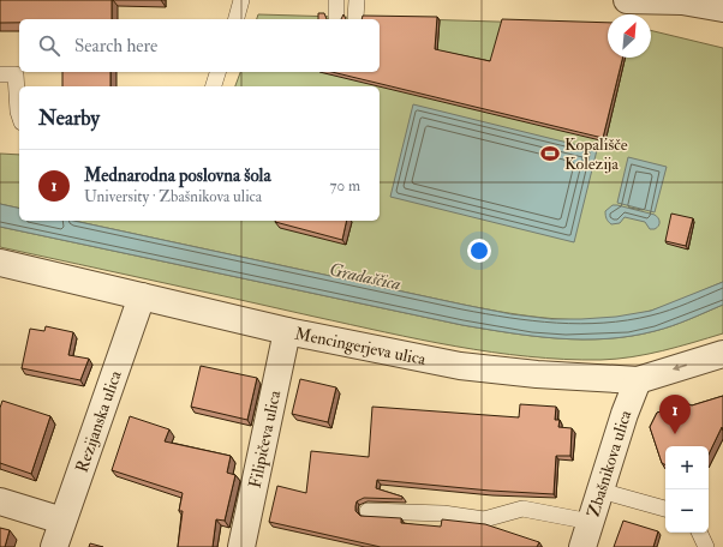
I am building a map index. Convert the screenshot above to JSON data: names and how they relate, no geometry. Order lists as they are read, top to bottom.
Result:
{
  "streets": {
    "street": [
      "Mencingerjeva ulica",
      "Rezijanska ulica",
      "Filipičeva ulica",
      "Zbašnikova ulica"
    ]
  },
  "crossings": [
    ["Mencingerjeva ulica", "Rezijanska ulica"],
    ["Mencingerjeva ulica", "Filipičeva ulica"],
    ["Mencingerjeva ulica", "Zbašnikova ulica"]
  ],
  "water": ["Gradaščica"],
  "places": {
    "sports": ["Kopališče Kolezija"]
  },
  "north": "top right",
  "page": {
    "search": "Search here",
    "heading": "Nearby",
    "list": [
      {
        "mark": "1",
        "name": "Mednarodna poslovna šola",
        "note": "University · Zbašnikova ulica",
        "value": "70 m"
      }
    ],
    "pins": "1",
    "map_buttons": ["+", "−"]
  }
}
